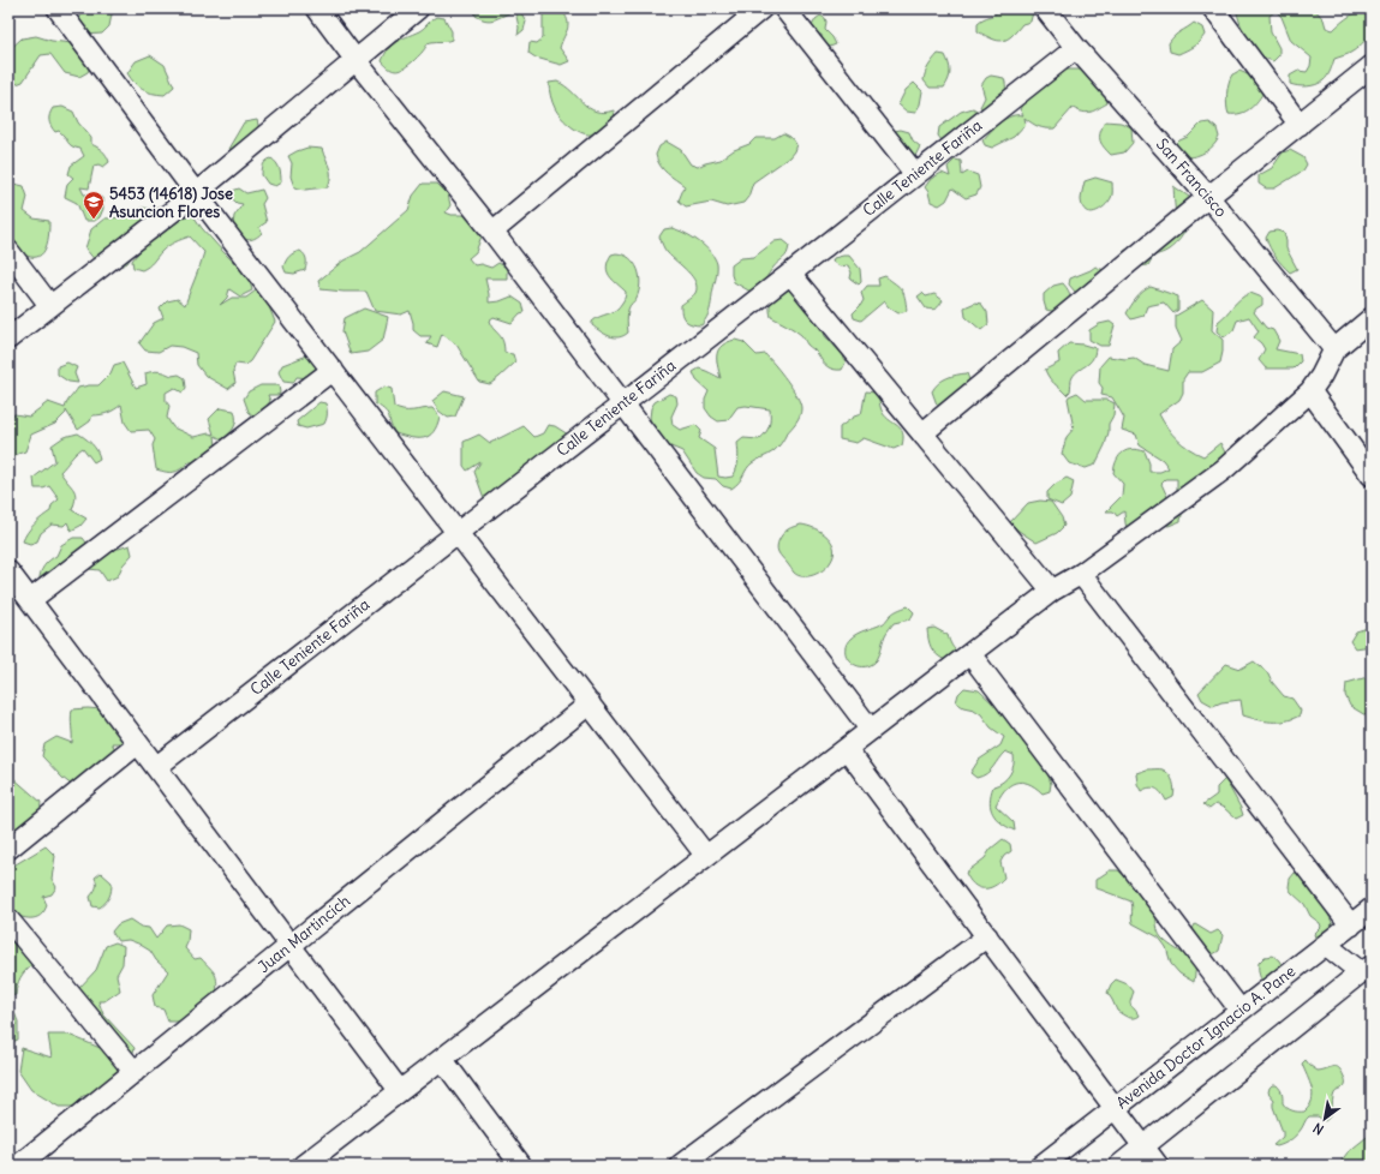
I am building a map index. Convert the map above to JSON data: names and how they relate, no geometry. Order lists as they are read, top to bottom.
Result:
{
  "streets": {
    "street": [
      "Calle Teniente Fariña",
      "San Francisco",
      "Juan Martincich",
      "Avenida Doctor Ignacio A. Pane"
    ]
  },
  "crossings": [
    ["Calle Teniente Fariña", "San Francisco"]
  ],
  "places": {
    "school or university": ["5453 (14618) Jose Asuncion Flores"]
  },
  "north": "bottom left"
}
